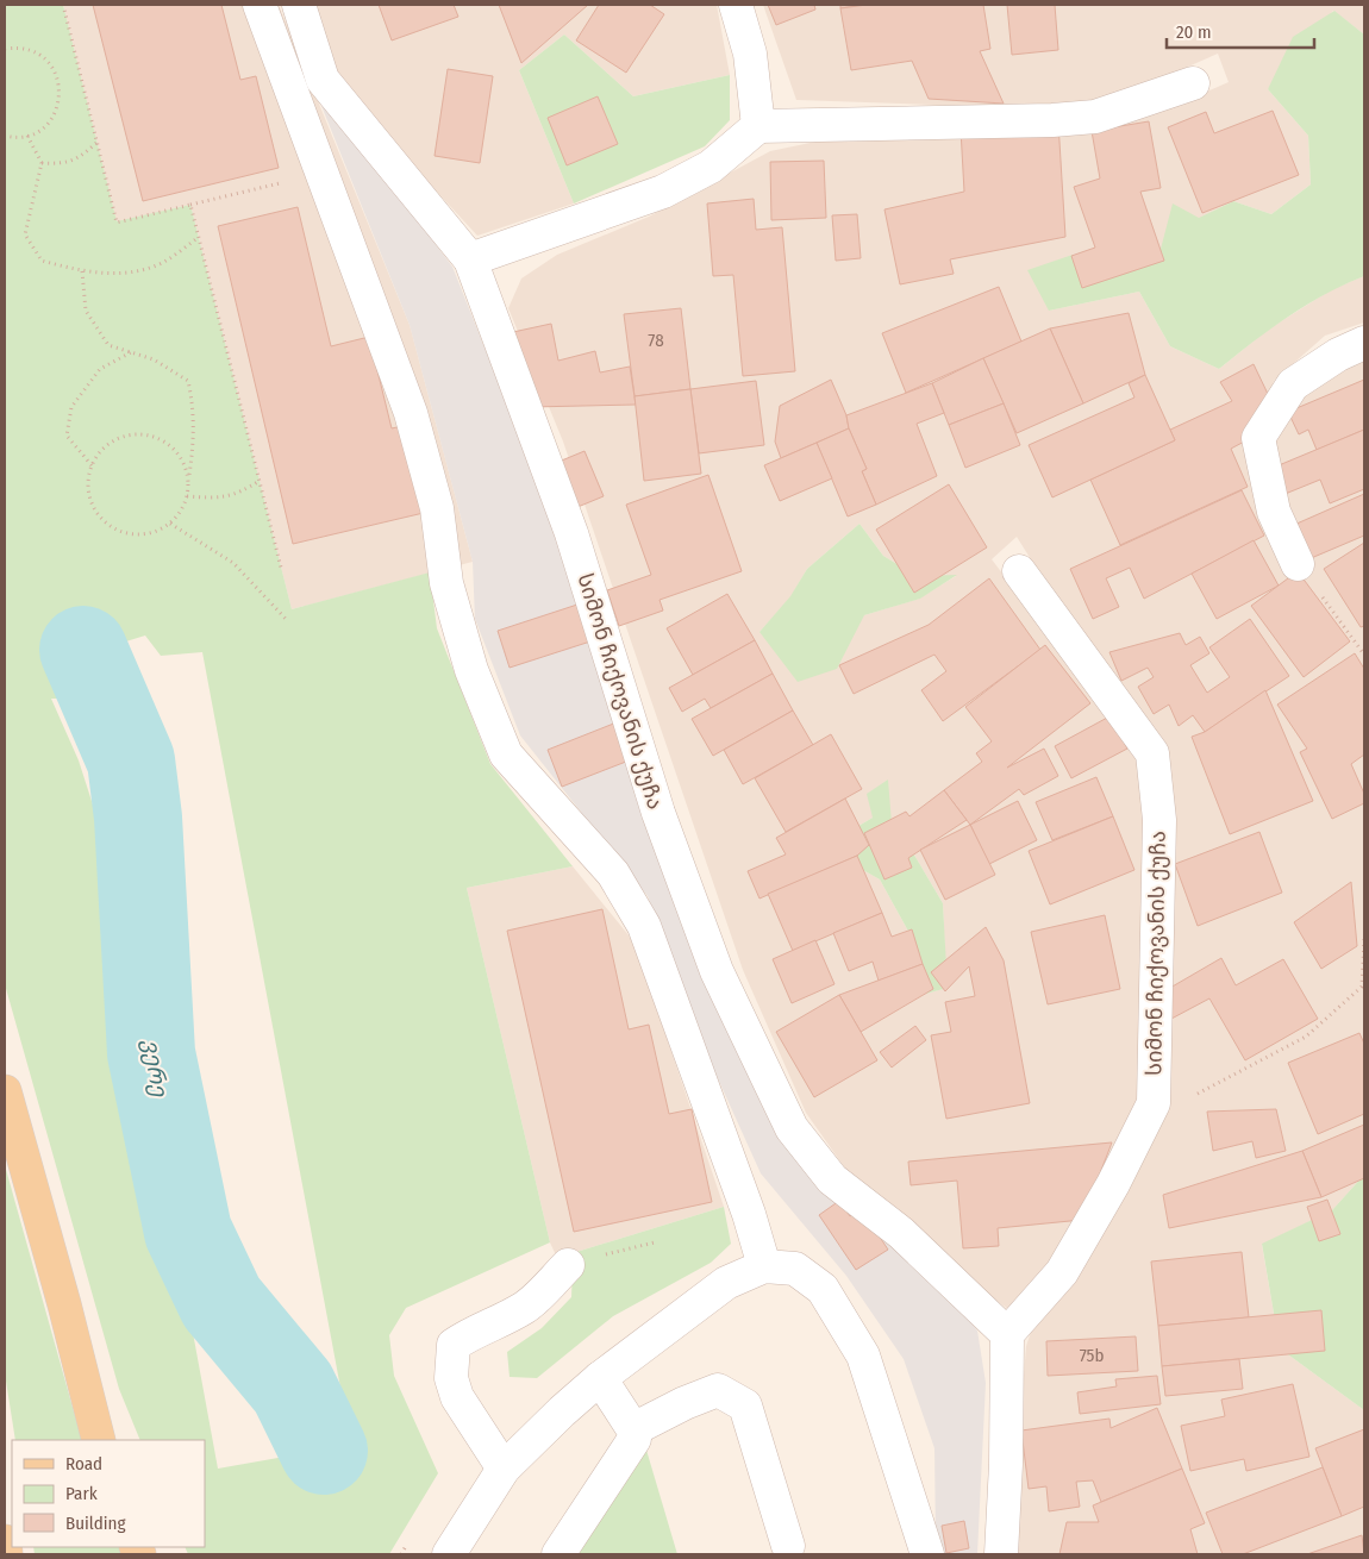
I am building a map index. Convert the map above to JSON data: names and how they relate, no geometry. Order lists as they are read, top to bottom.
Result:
{
  "streets": {
    "street": ["სიმონ ჩიქოვანის ქუჩა"]
  },
  "water": ["ვერე"],
  "house_numbers": ["78", "75b"],
  "legend": ["Road", "Park", "Building"],
  "scale_bar": "20 m"
}
